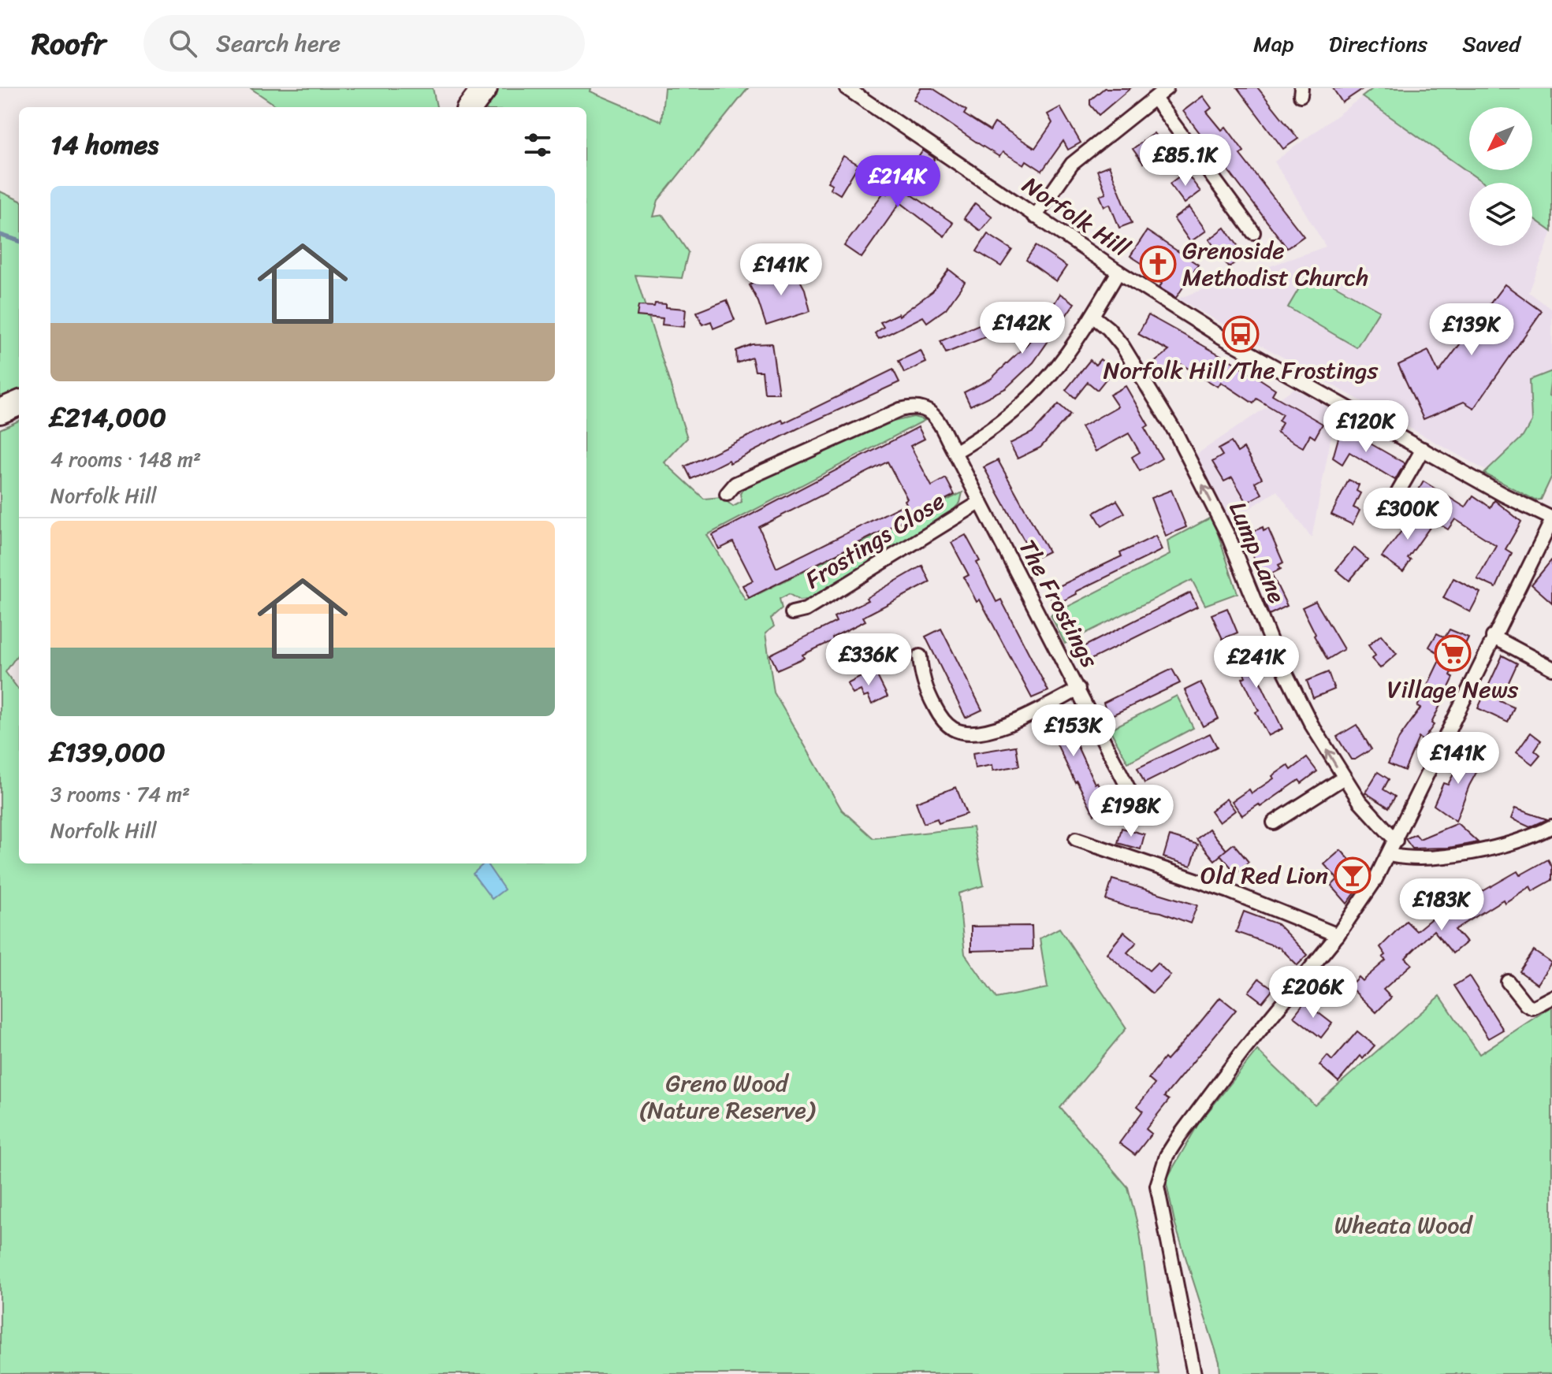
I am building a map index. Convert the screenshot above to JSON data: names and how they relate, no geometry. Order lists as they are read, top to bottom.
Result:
{
  "streets": {
    "street": [
      "Norfolk Hill",
      "Frostings Close",
      "Lump Lane",
      "The Frostings"
    ]
  },
  "crossings": [
    ["Frostings Close", "The Frostings"]
  ],
  "one_way": ["Lump Lane"],
  "parks": ["Greno Wood (Nature Reserve)", "Wheata Wood"],
  "places": {
    "church": ["Grenoside Methodist Church"],
    "bus stop": ["Norfolk Hill/The Frostings"],
    "supermarket": ["Village News"],
    "bar": ["Old Red Lion"]
  },
  "north": "bottom left",
  "page": {
    "header": "Roofr",
    "search": "Search here",
    "nav": ["Map", "Directions", "Saved"],
    "heading": "14 homes",
    "price": [
      "£85.1K",
      "£214K",
      "£141K",
      "£142K",
      "£139K",
      "£120K",
      "£300K",
      "£336K",
      "£241K",
      "£153K",
      "£141K",
      "£198K",
      "£183K",
      "£206K"
    ],
    "list": [
      {
        "name": "£214,000",
        "note": "4 rooms · 148 m² · Norfolk Hill"
      },
      {
        "name": "£139,000",
        "note": "3 rooms · 74 m² · Norfolk Hill"
      }
    ]
  }
}
